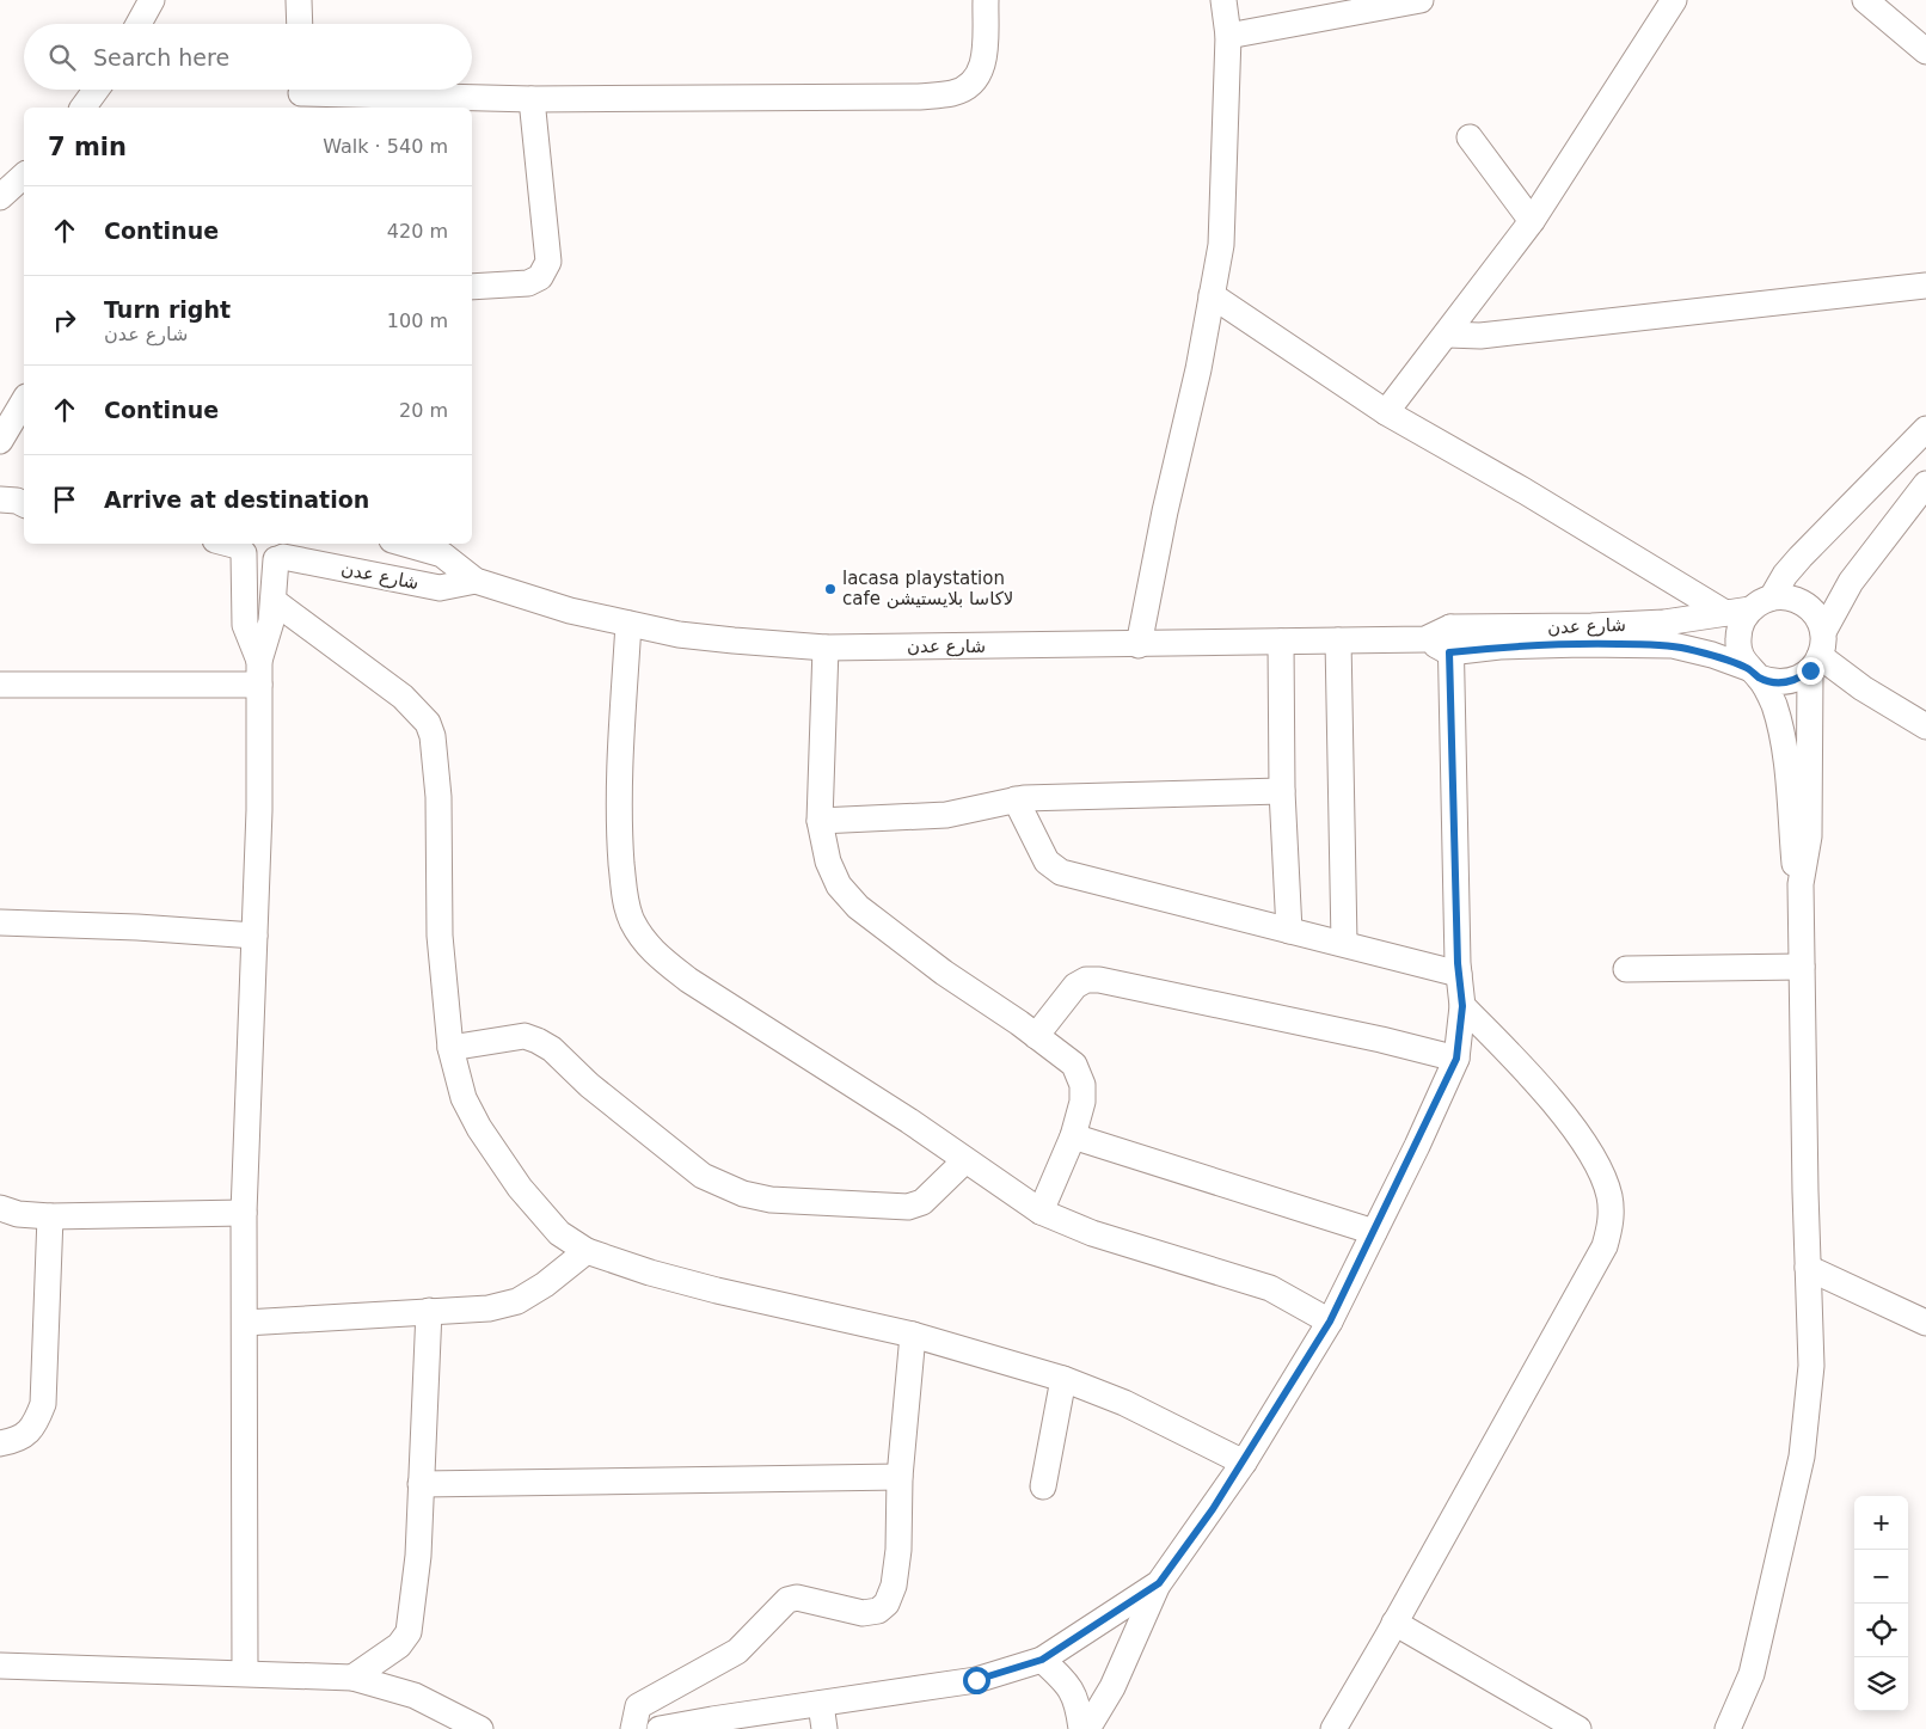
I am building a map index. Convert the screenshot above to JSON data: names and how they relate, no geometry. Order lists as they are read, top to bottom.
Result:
{
  "streets": {
    "street": ["شارع عدن"]
  },
  "places": ["lacasa playstation cafe لاكاسا بلايستيشن"],
  "page": {
    "search": "Search here",
    "heading": ["7 min", "Walk · 540 m"],
    "list": [
      ["Continue", "420 m"],
      ["Turn right", "شارع عدن", "100 m"],
      ["Continue", "20 m"],
      "Arrive at destination"
    ],
    "map_buttons": ["+", "−"]
  }
}
